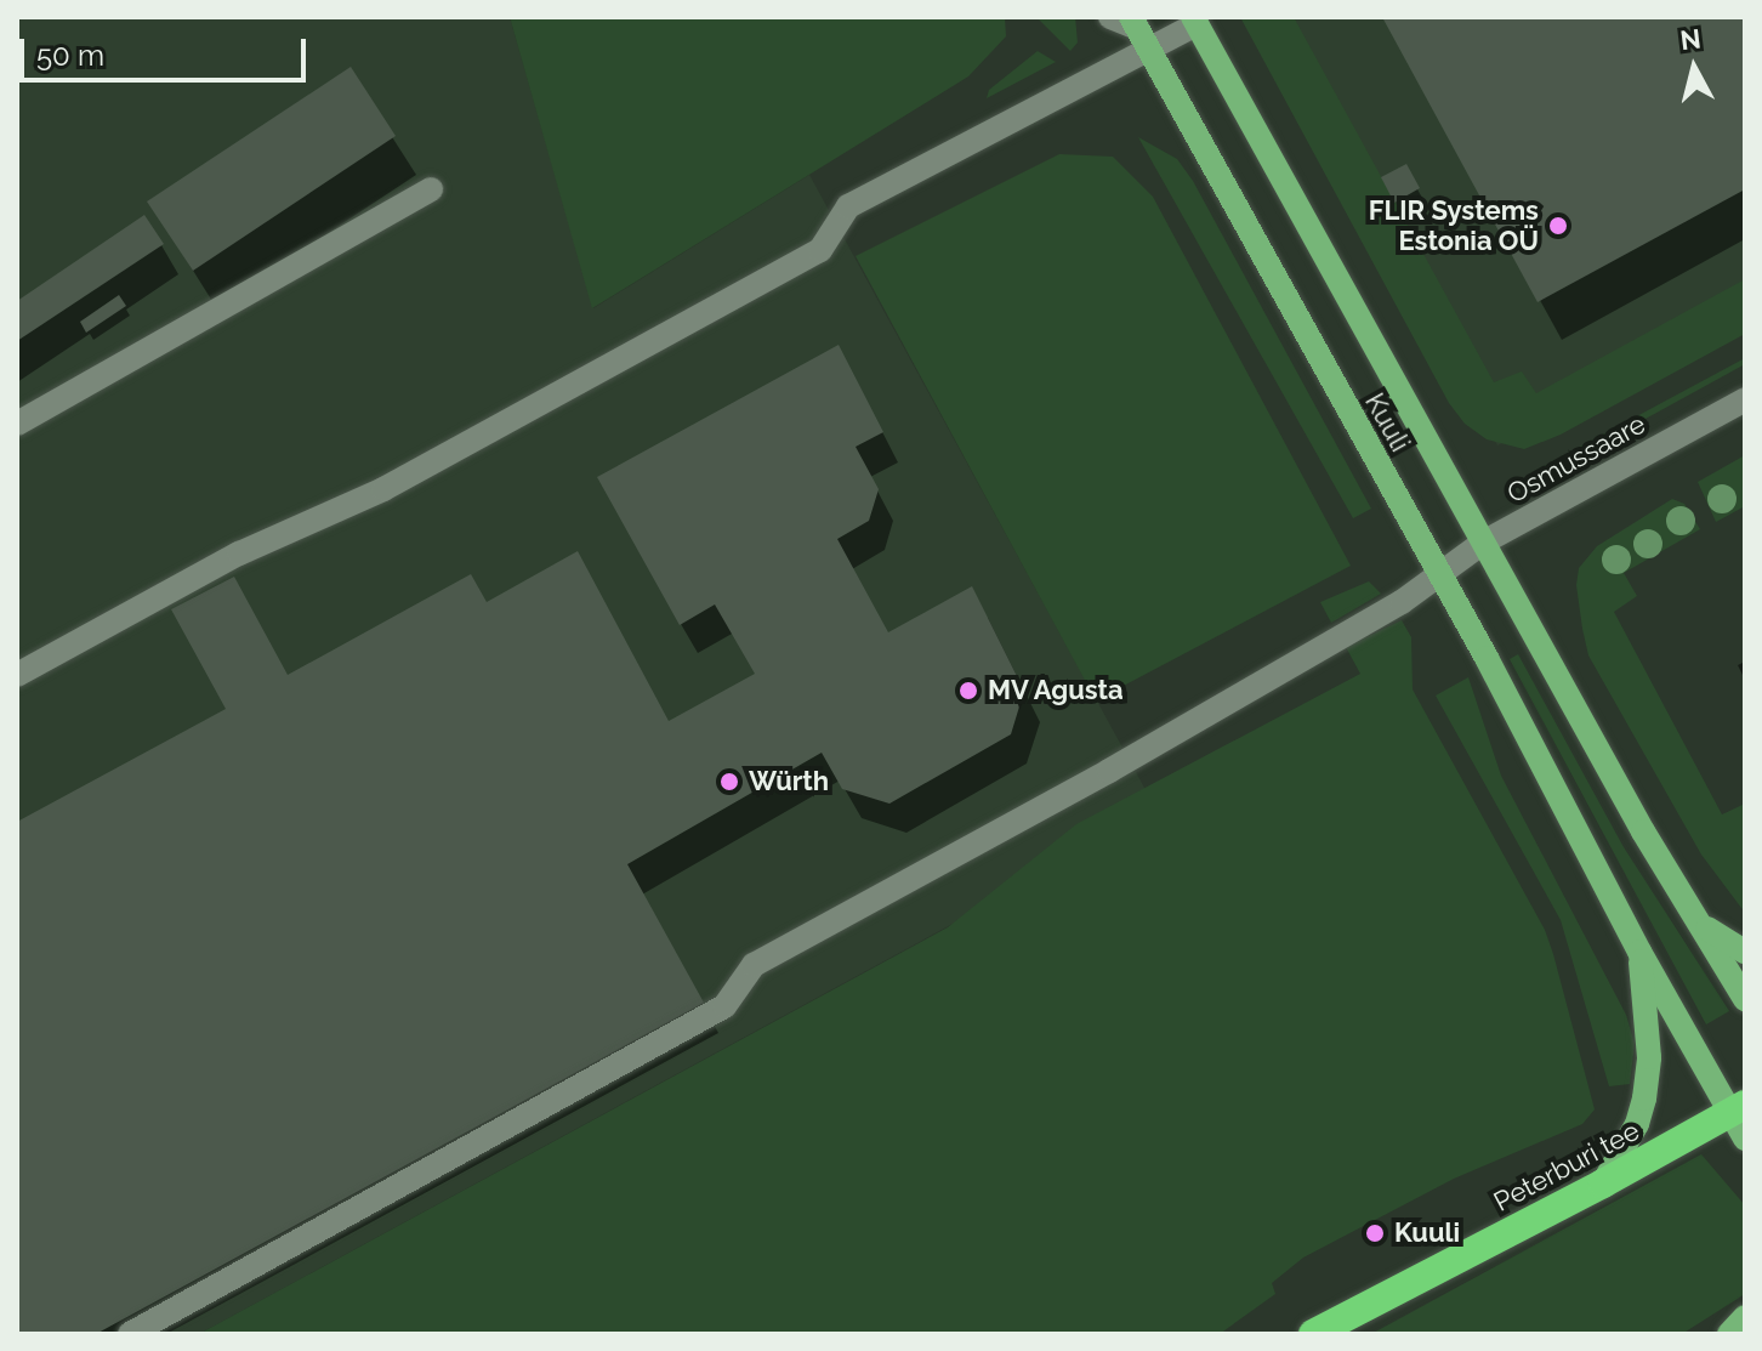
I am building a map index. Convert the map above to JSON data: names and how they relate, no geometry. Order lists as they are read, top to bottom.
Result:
{
  "streets": {
    "highway": ["Peterburi tee"],
    "main road": ["Kuuli"],
    "street": ["Osmussaare"]
  },
  "crossings": [
    ["Kuuli", "Osmussaare"],
    ["Kuuli", "Peterburi tee"]
  ],
  "places": [
    "FLIR Systems Estonia OÜ",
    "MV Agusta",
    "Würth",
    "Kuuli"
  ],
  "scale_bar": "50 m",
  "north": "top"
}
